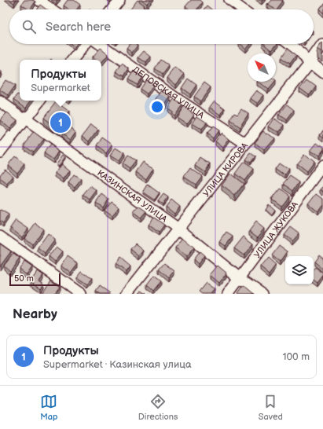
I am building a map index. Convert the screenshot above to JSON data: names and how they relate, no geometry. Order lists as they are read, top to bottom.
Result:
{
  "streets": {
    "street": [
      "ДЕПОВСКАЯ УЛИЦА",
      "УЛИЦА КИРОВА",
      "КАЗИНСКАЯ УЛИЦА",
      "УЛИЦА ЖУКОВА"
    ]
  },
  "crossings": [
    ["ДЕПОВСКАЯ УЛИЦА", "УЛИЦА КИРОВА"],
    ["УЛИЦА КИРОВА", "КАЗИНСКАЯ УЛИЦА"],
    ["КАЗИНСКАЯ УЛИЦА", "УЛИЦА ЖУКОВА"]
  ],
  "scale_bar": "50 m",
  "north": "top left",
  "page": {
    "search": "Search here",
    "popup": ["Продукты", "Supermarket"],
    "pins": "1",
    "scale": "50 m",
    "heading": "Nearby",
    "list": [
      {
        "mark": "1",
        "name": "Продукты",
        "note": "Supermarket · Казинская улица",
        "value": "100 m"
      }
    ],
    "nav": ["Map", "Directions", "Saved"]
  }
}
